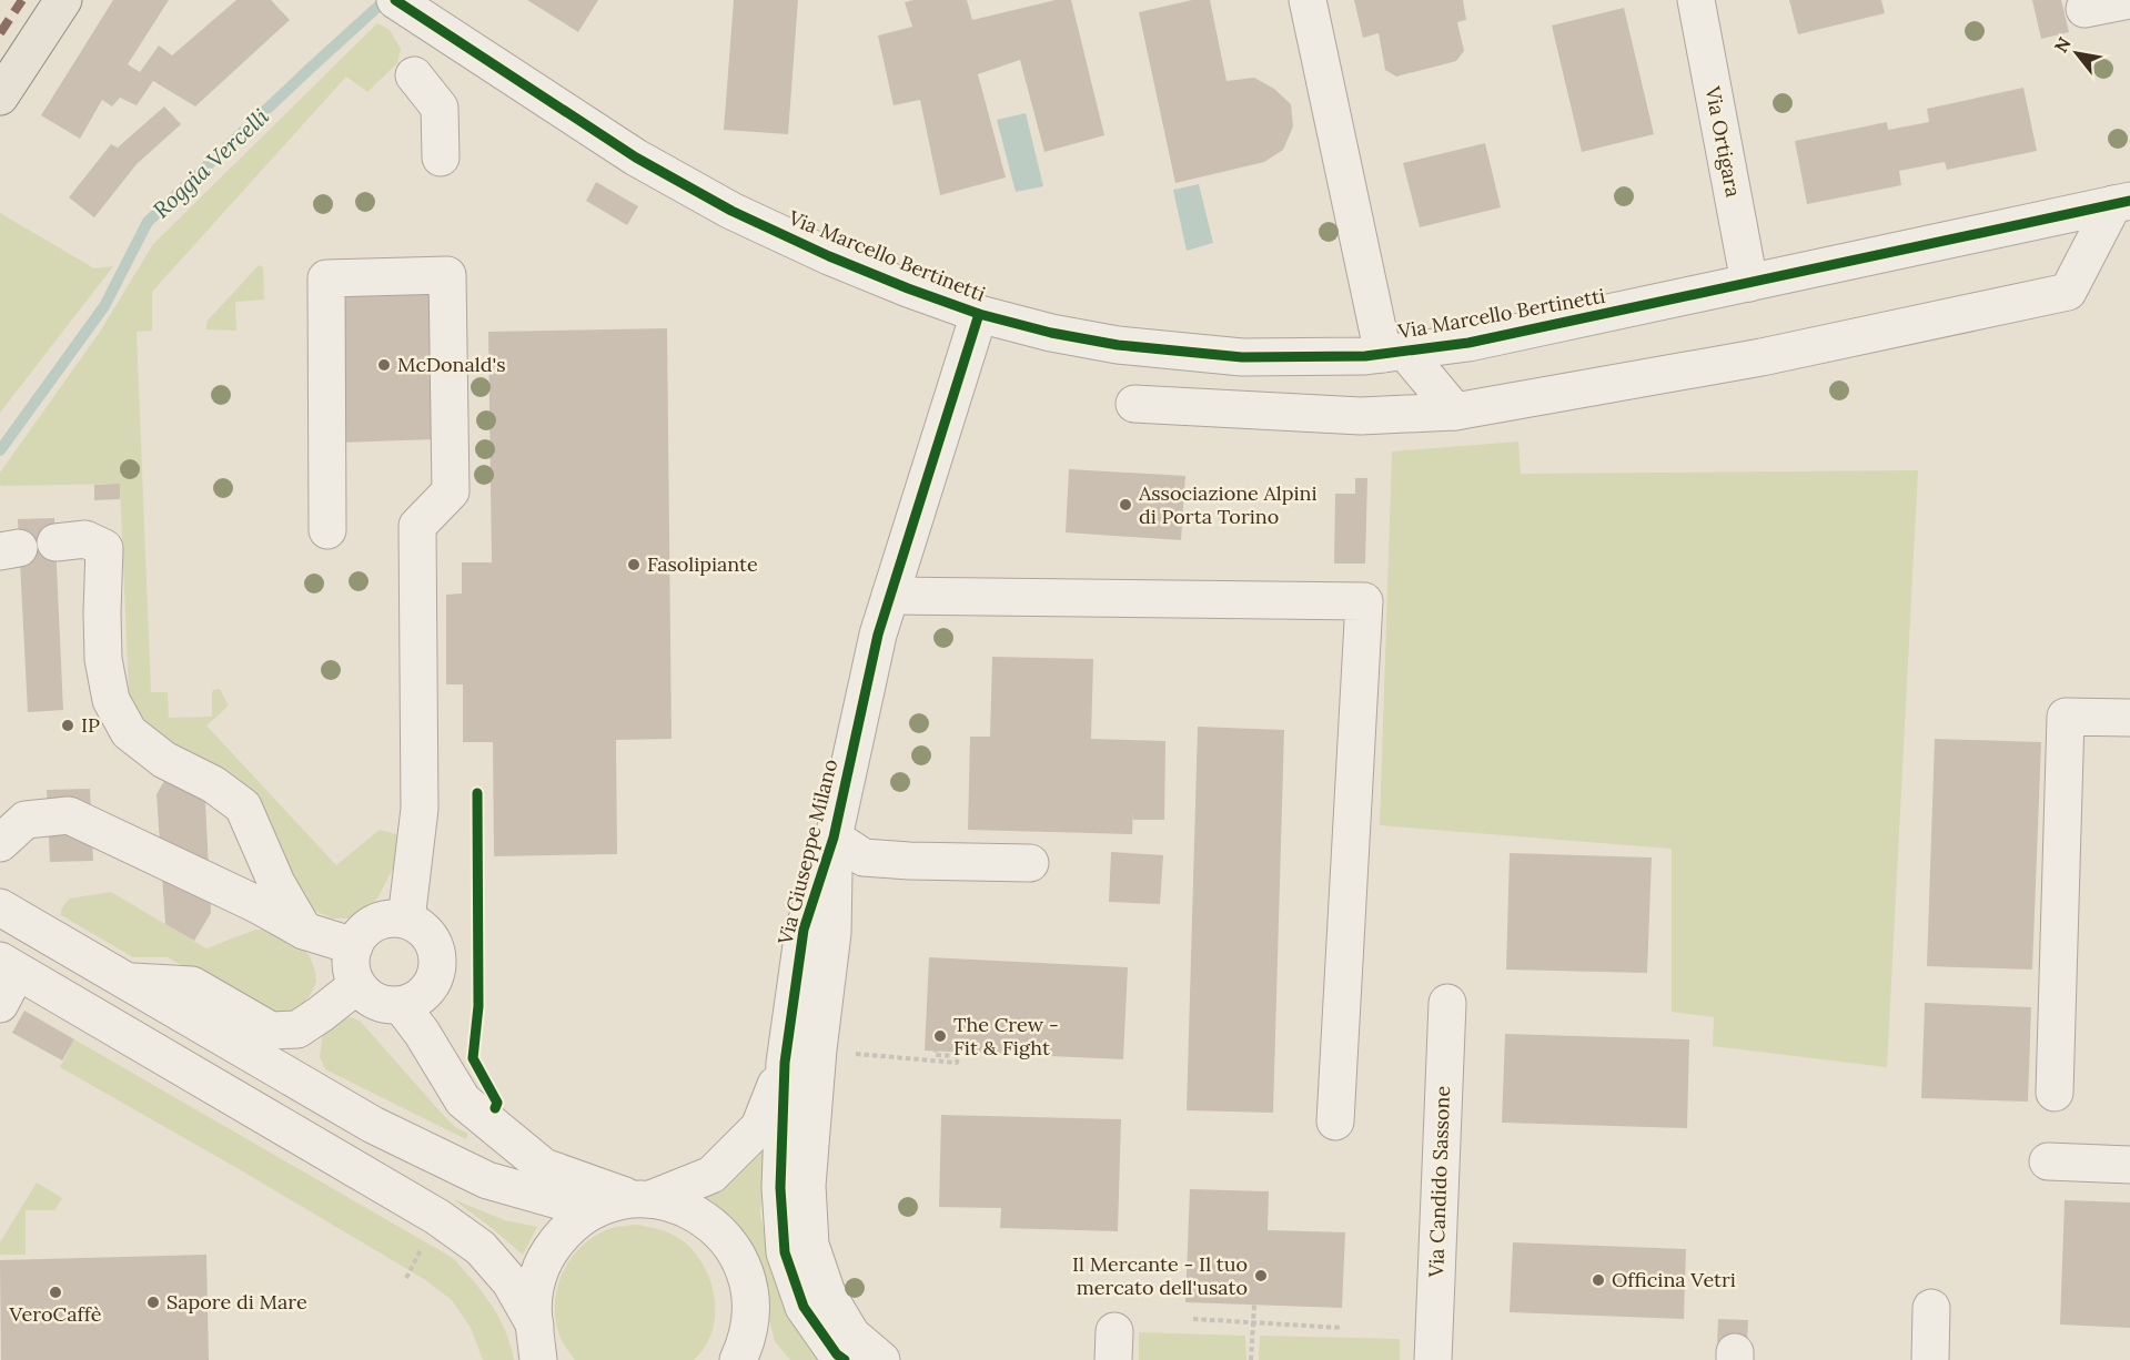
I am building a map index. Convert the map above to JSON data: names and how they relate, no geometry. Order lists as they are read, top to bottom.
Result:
{
  "streets": {
    "street": [
      "Via Ortigara",
      "Via Marcello Bertinetti",
      "Via Giuseppe Milano",
      "Via Candido Sassone"
    ]
  },
  "crossings": [
    ["Via Ortigara", "Via Marcello Bertinetti"],
    ["Via Marcello Bertinetti", "Via Giuseppe Milano"]
  ],
  "water": ["Roggia Vercelli"],
  "places": [
    "McDonald's",
    "Associazione Alpini di Porta Torino",
    "Fasolipiante",
    "IP",
    "The Crew - Fit & Fight",
    "Il Mercante - Il tuo mercato dell'usato",
    "Officina Vetri",
    "VeroCaffè",
    "Sapore di Mare"
  ],
  "north": "top left"
}
